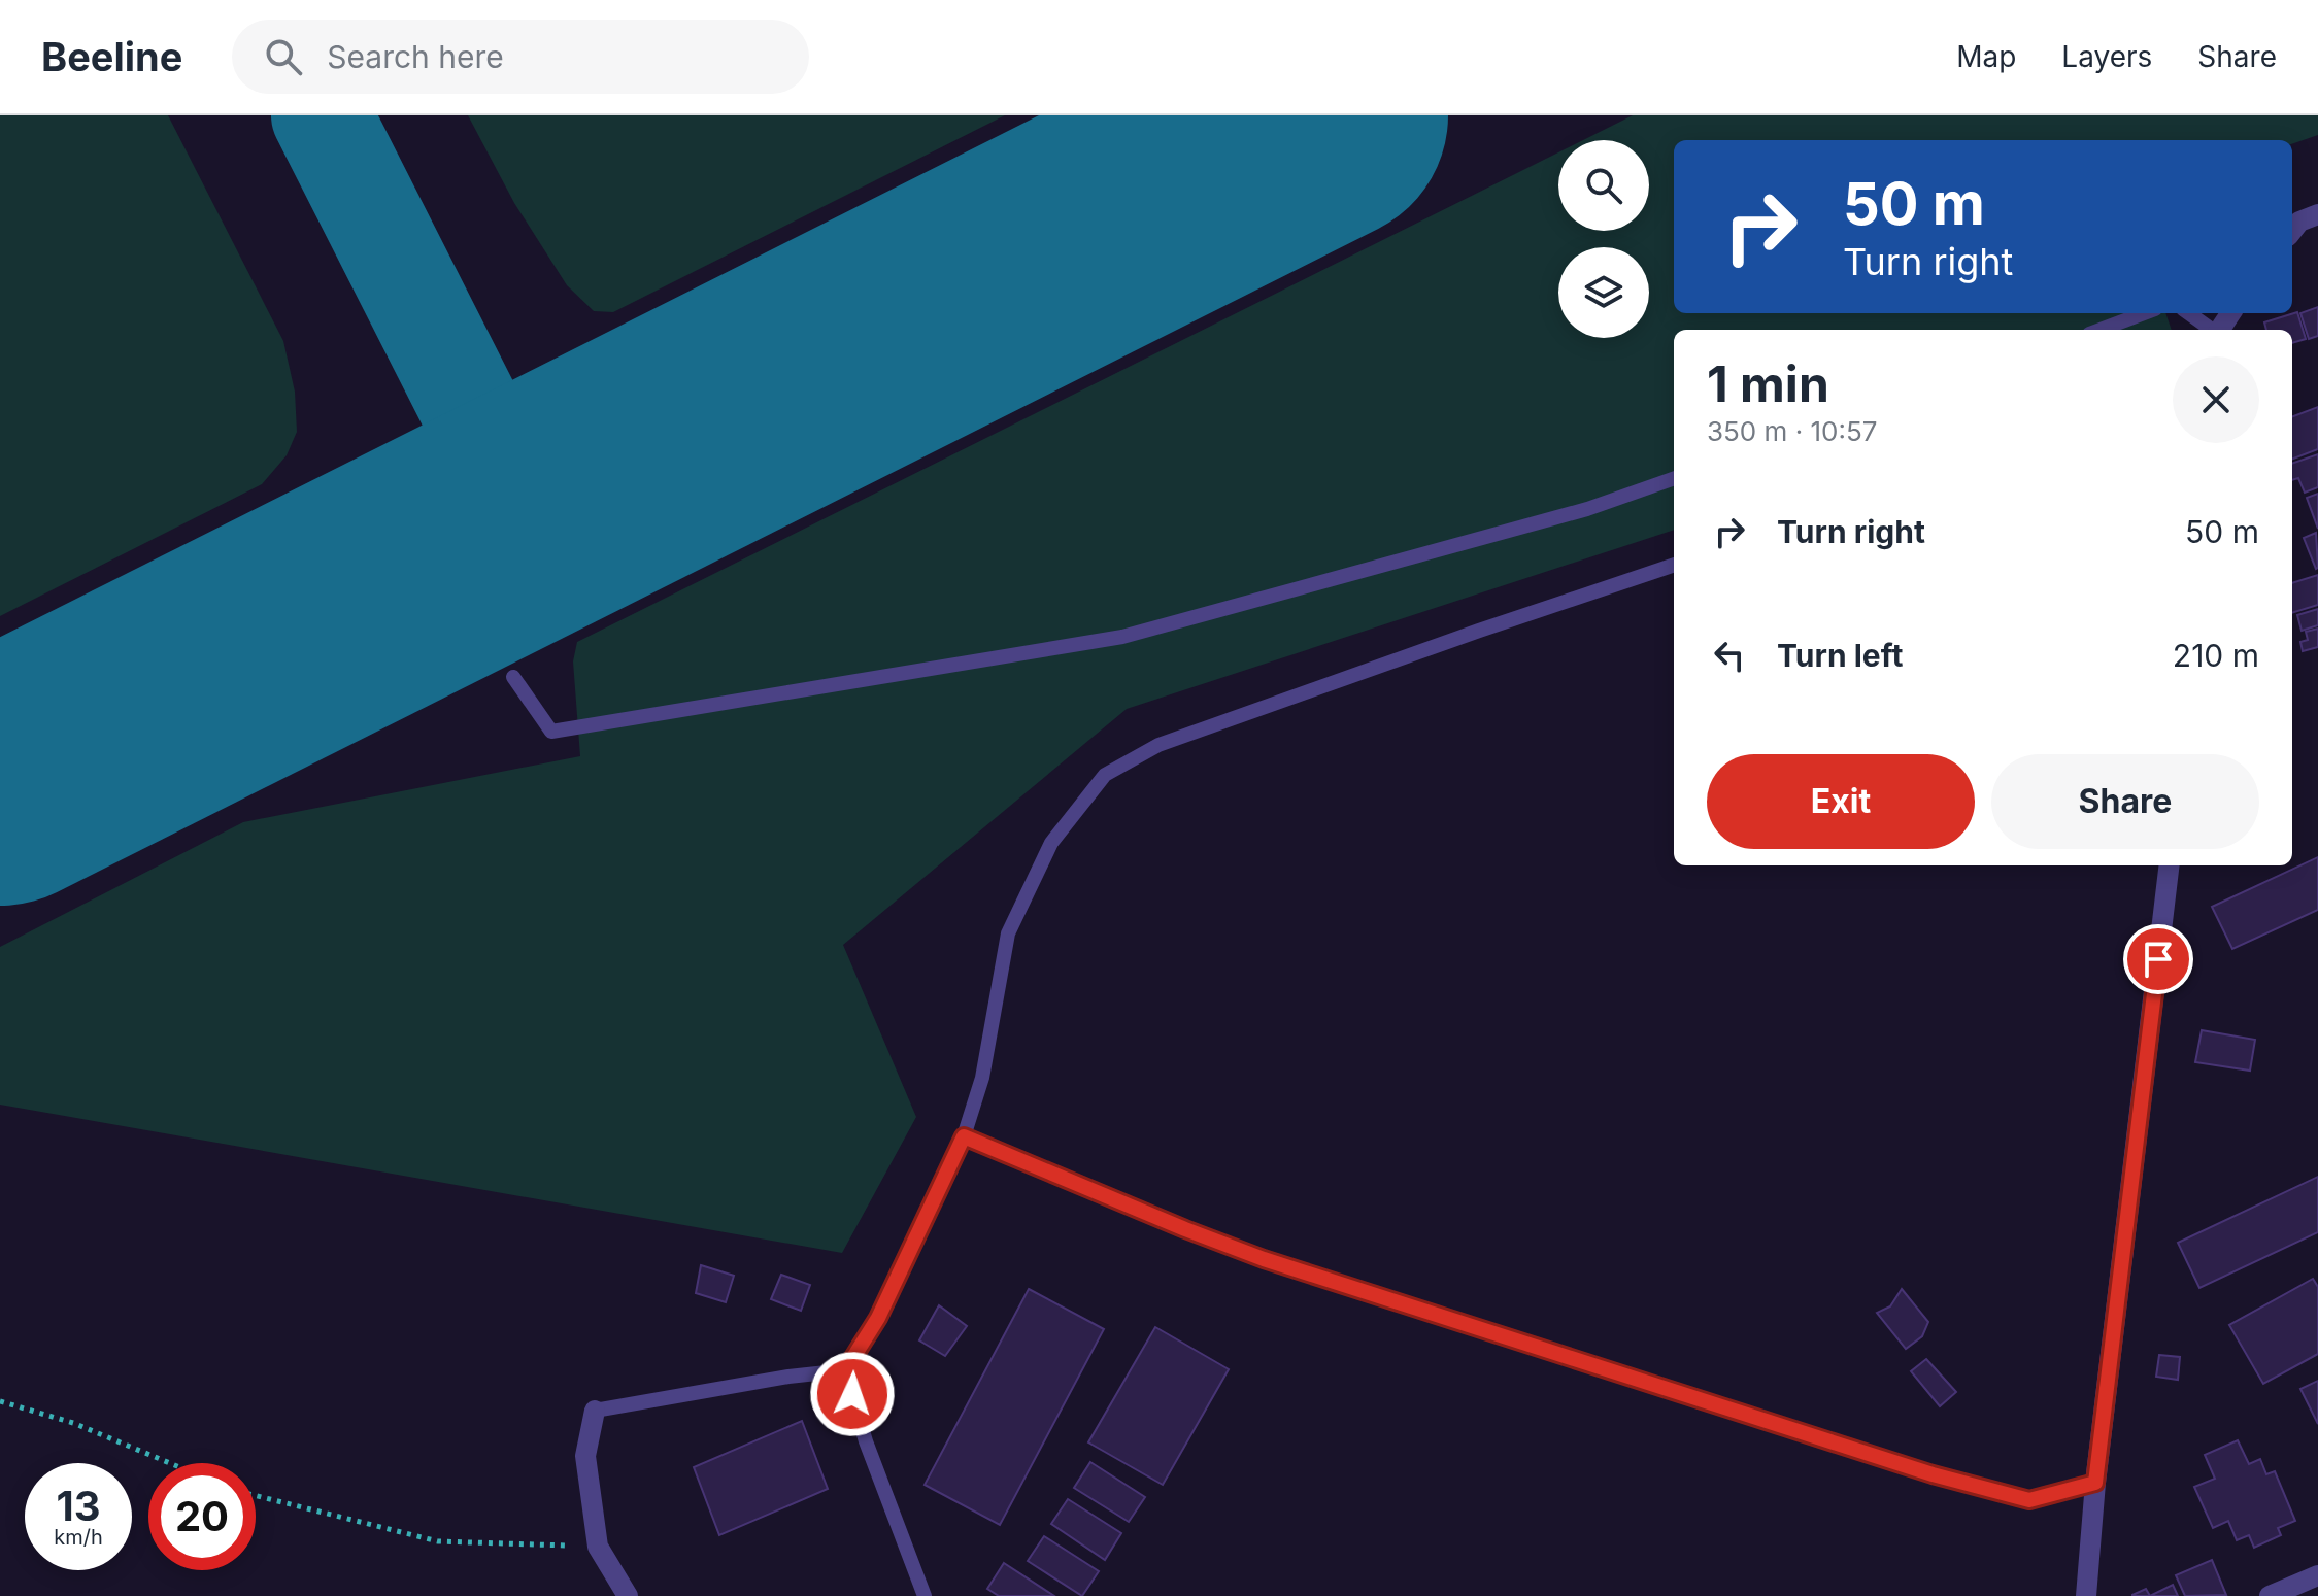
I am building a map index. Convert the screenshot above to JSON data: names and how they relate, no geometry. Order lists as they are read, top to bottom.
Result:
{
  "page": {
    "header": "Beeline",
    "search": "Search here",
    "nav": ["Map", "Layers", "Share"],
    "turn": ["50 m", "Turn right"],
    "heading": ["1 min", "350 m · 10:57"],
    "list": [
      {
        "name": "Turn right",
        "value": "50 m"
      },
      {
        "name": "Turn left",
        "value": "210 m"
      }
    ],
    "buttons": ["Exit", "Share"],
    "speed": "13 km/h",
    "limit": "20"
  }
}
